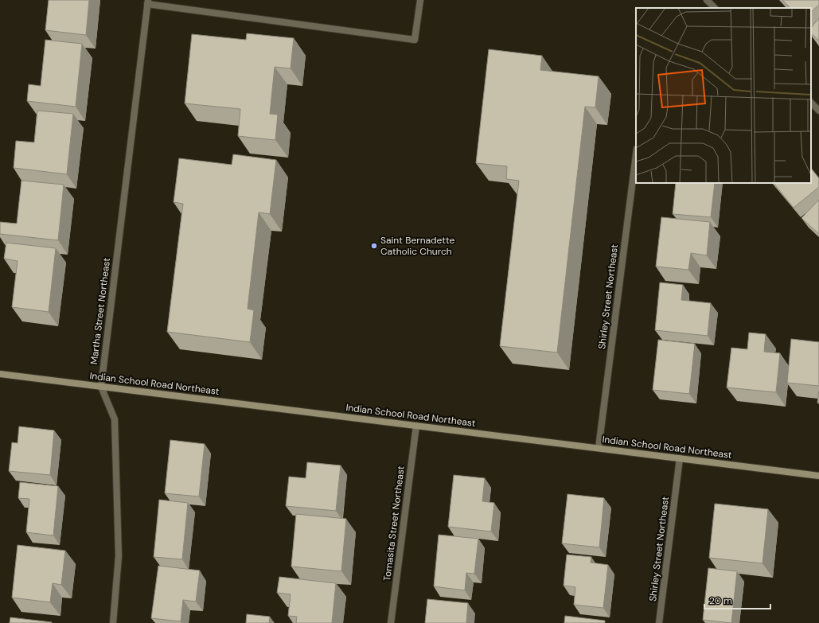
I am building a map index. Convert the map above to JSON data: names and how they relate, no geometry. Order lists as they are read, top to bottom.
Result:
{
  "streets": {
    "street": [
      "Shirley Street Northeast",
      "Martha Street Northeast",
      "Indian School Road Northeast",
      "Tomasita Street Northeast"
    ]
  },
  "crossings": [
    ["Shirley Street Northeast", "Indian School Road Northeast"],
    ["Martha Street Northeast", "Indian School Road Northeast"],
    ["Indian School Road Northeast", "Tomasita Street Northeast"]
  ],
  "places": ["Saint Bernadette Catholic Church"],
  "scale_bar": "20 m"
}
